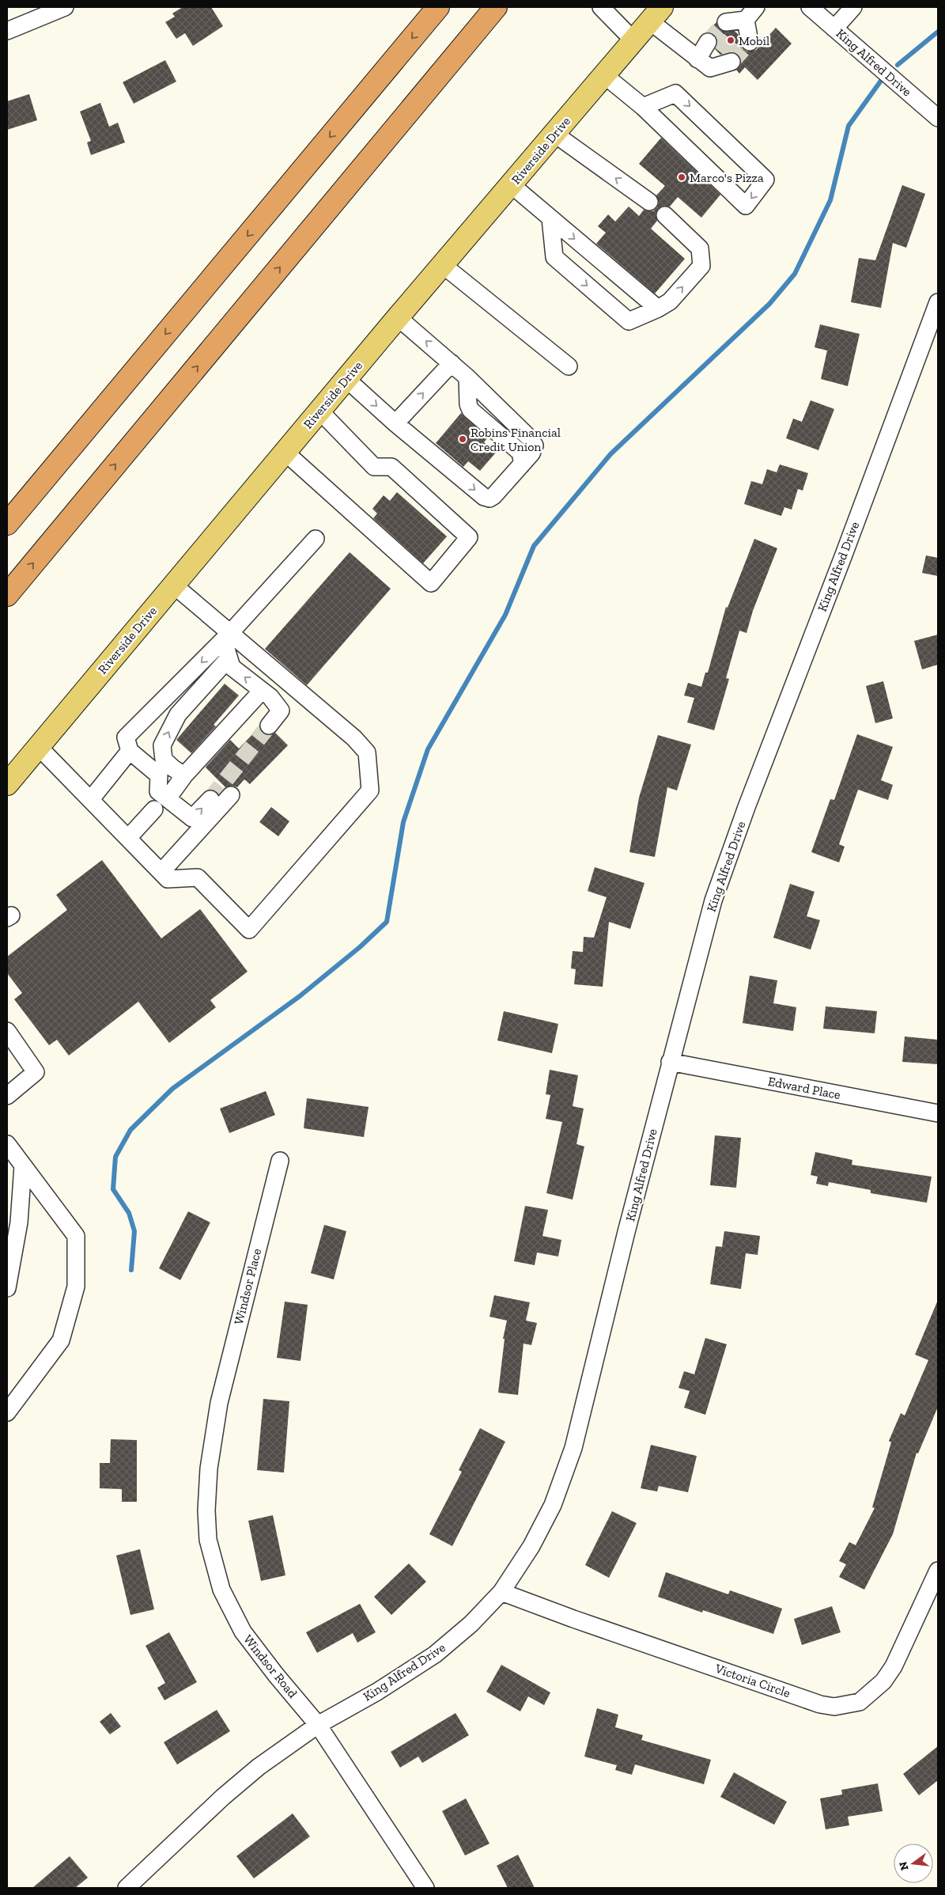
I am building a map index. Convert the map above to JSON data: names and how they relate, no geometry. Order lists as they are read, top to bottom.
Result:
{
  "streets": {
    "main road": ["Riverside Drive"],
    "street": [
      "King Alfred Drive",
      "Edward Place",
      "Windsor Place",
      "Windsor Road",
      "Victoria Circle"
    ]
  },
  "crossings": [
    ["King Alfred Drive", "Edward Place"],
    ["King Alfred Drive", "Windsor Road"],
    ["King Alfred Drive", "Victoria Circle"],
    ["Windsor Place", "Windsor Road"]
  ],
  "places": ["Mobil", "Marco's Pizza", "Robins Financial Credit Union"],
  "north": "left"
}
